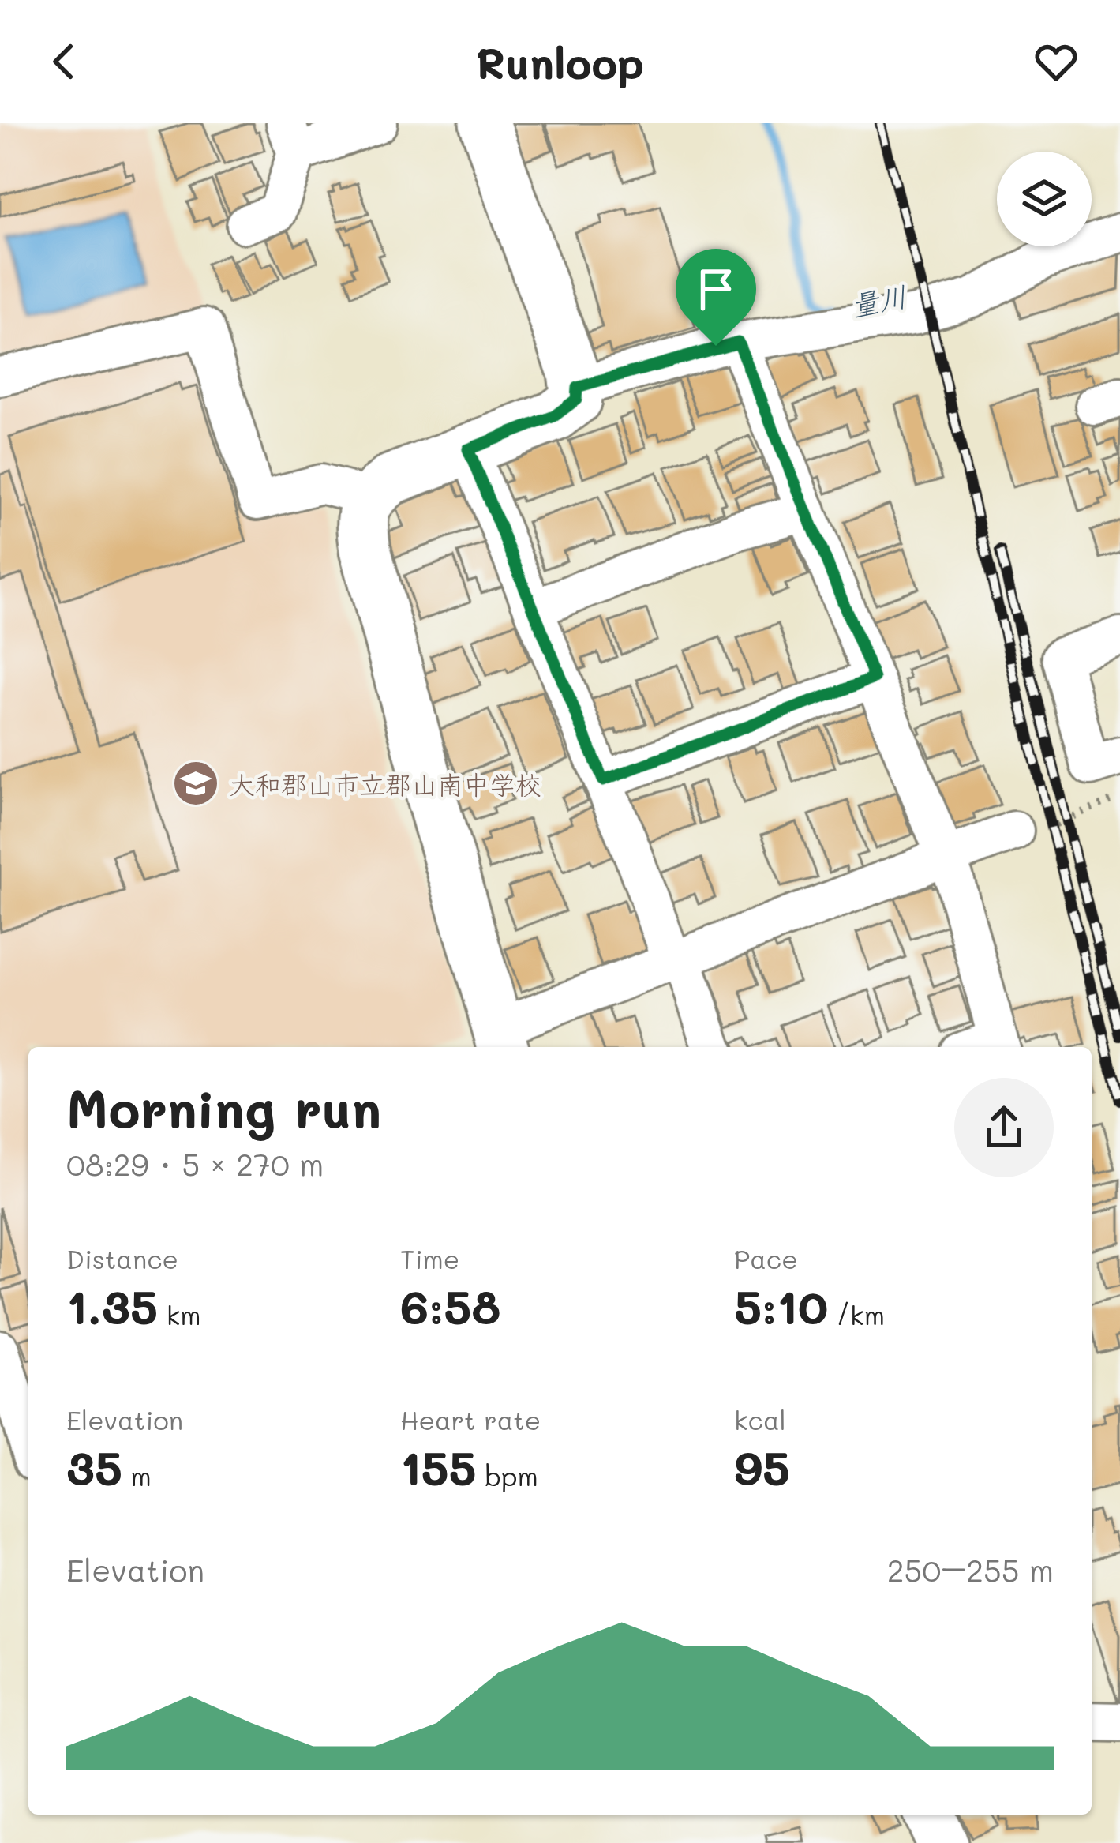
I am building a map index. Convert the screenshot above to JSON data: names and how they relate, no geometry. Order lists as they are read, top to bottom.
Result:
{
  "water": ["量川"],
  "places": {
    "school or university": ["大和郡山市立郡山南中学校"]
  },
  "page": {
    "header": "Runloop",
    "heading": ["Morning run", "08:29 · 5 × 270 m"],
    "stats": [
      ["Distance", "1.35 km"],
      ["Time", "6:58"],
      ["Pace", "5:10 /km"],
      ["Elevation", "35 m"],
      ["Heart rate", "155 bpm"],
      ["kcal", "95"]
    ],
    "chart": ["Elevation", "250–255 m"]
  }
}
